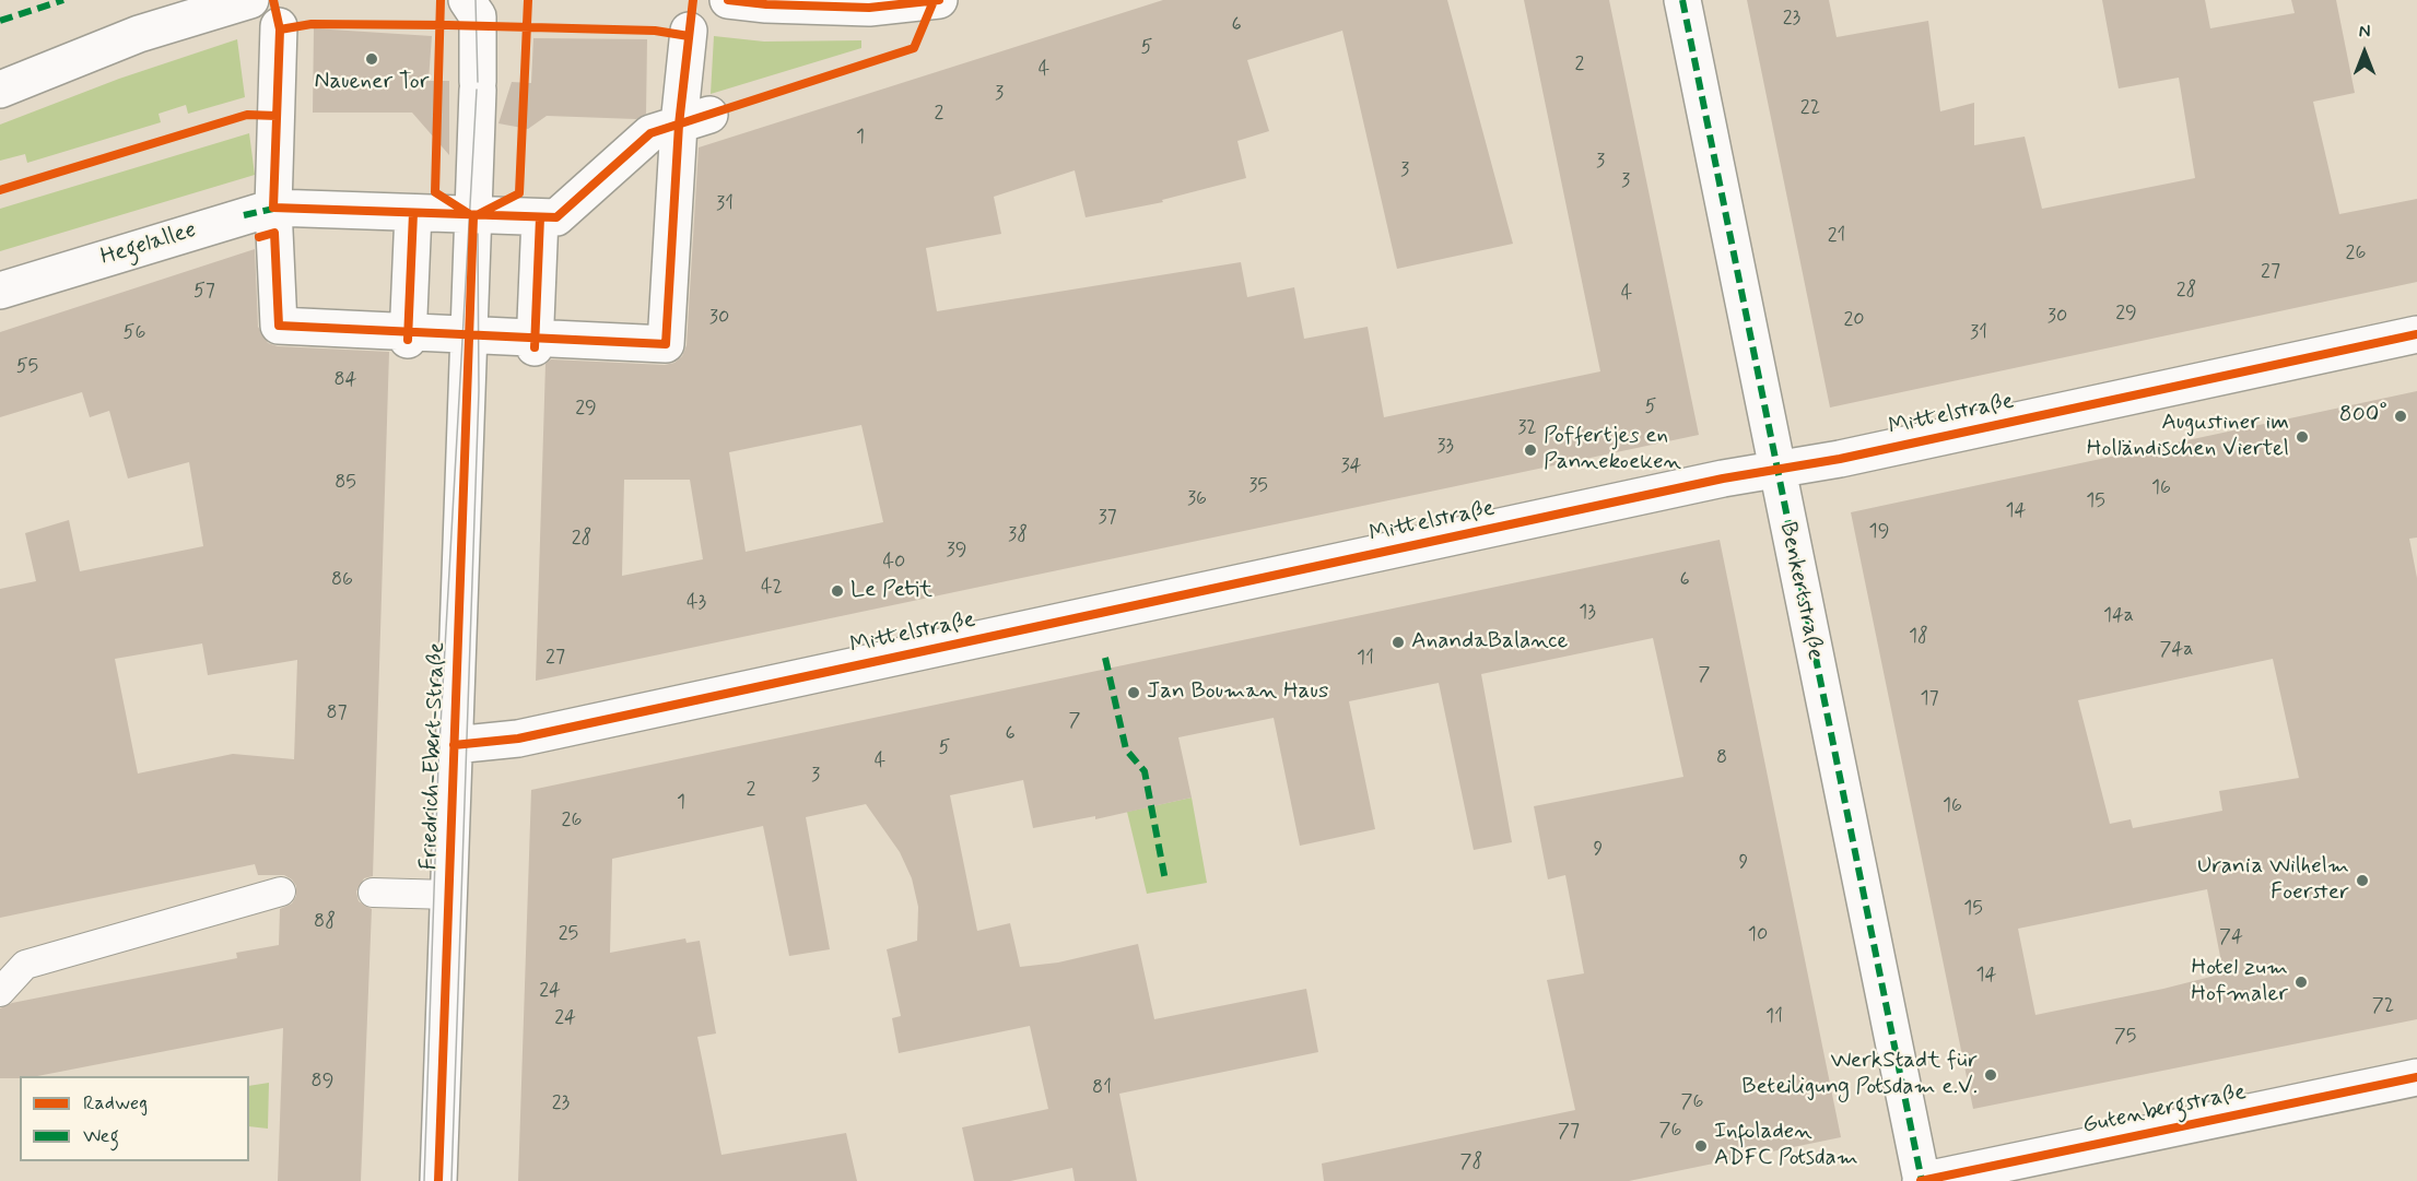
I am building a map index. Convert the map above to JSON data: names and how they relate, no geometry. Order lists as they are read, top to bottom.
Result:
{
  "streets": {
    "street": [
      "Hegelallee",
      "Mittelstraße",
      "Benkertstraße",
      "Friedrich-Ebert-Straße",
      "Gutenbergstraße"
    ]
  },
  "crossings": [
    ["Mittelstraße", "Benkertstraße"],
    ["Mittelstraße", "Friedrich-Ebert-Straße"],
    ["Benkertstraße", "Gutenbergstraße"]
  ],
  "places": [
    "Nauener Tor",
    "800°",
    "Augustiner im Holländischen Viertel",
    "Poffertjes en Pannekoeken",
    "Le Petit",
    "AnandaBalance",
    "Jan Bouman Haus",
    "Urania Wilhelm Foerster",
    "Hotel zum Hofmaler",
    "WerkStadt für Beteiligung Potsdam e.V.",
    "Infoladen ADFC Potsdam"
  ],
  "house_numbers": [
    "23",
    "6",
    "5",
    "2",
    "4",
    "3",
    "22",
    "2",
    "1",
    "3",
    "3",
    "3",
    "31",
    "21",
    "26",
    "27",
    "28",
    "57",
    "4",
    "29",
    "30",
    "30",
    "20",
    "56",
    "31",
    "55",
    "84",
    "5",
    "29",
    "32",
    "33",
    "34",
    "85",
    "35",
    "16",
    "36",
    "15",
    "14",
    "37",
    "19",
    "38",
    "28",
    "39",
    "40",
    "86",
    "6",
    "42",
    "43",
    "13",
    "14a",
    "18",
    "74a",
    "27",
    "11",
    "7",
    "17",
    "87",
    "7",
    "6",
    "5",
    "8",
    "4",
    "3",
    "2",
    "1",
    "16",
    "26",
    "9",
    "9",
    "15",
    "88",
    "25",
    "10",
    "74",
    "14",
    "24",
    "72",
    "11",
    "24",
    "75",
    "89",
    "81",
    "76",
    "23",
    "76",
    "77",
    "78"
  ],
  "legend": ["Radweg", "Weg"],
  "north": "top"
}
